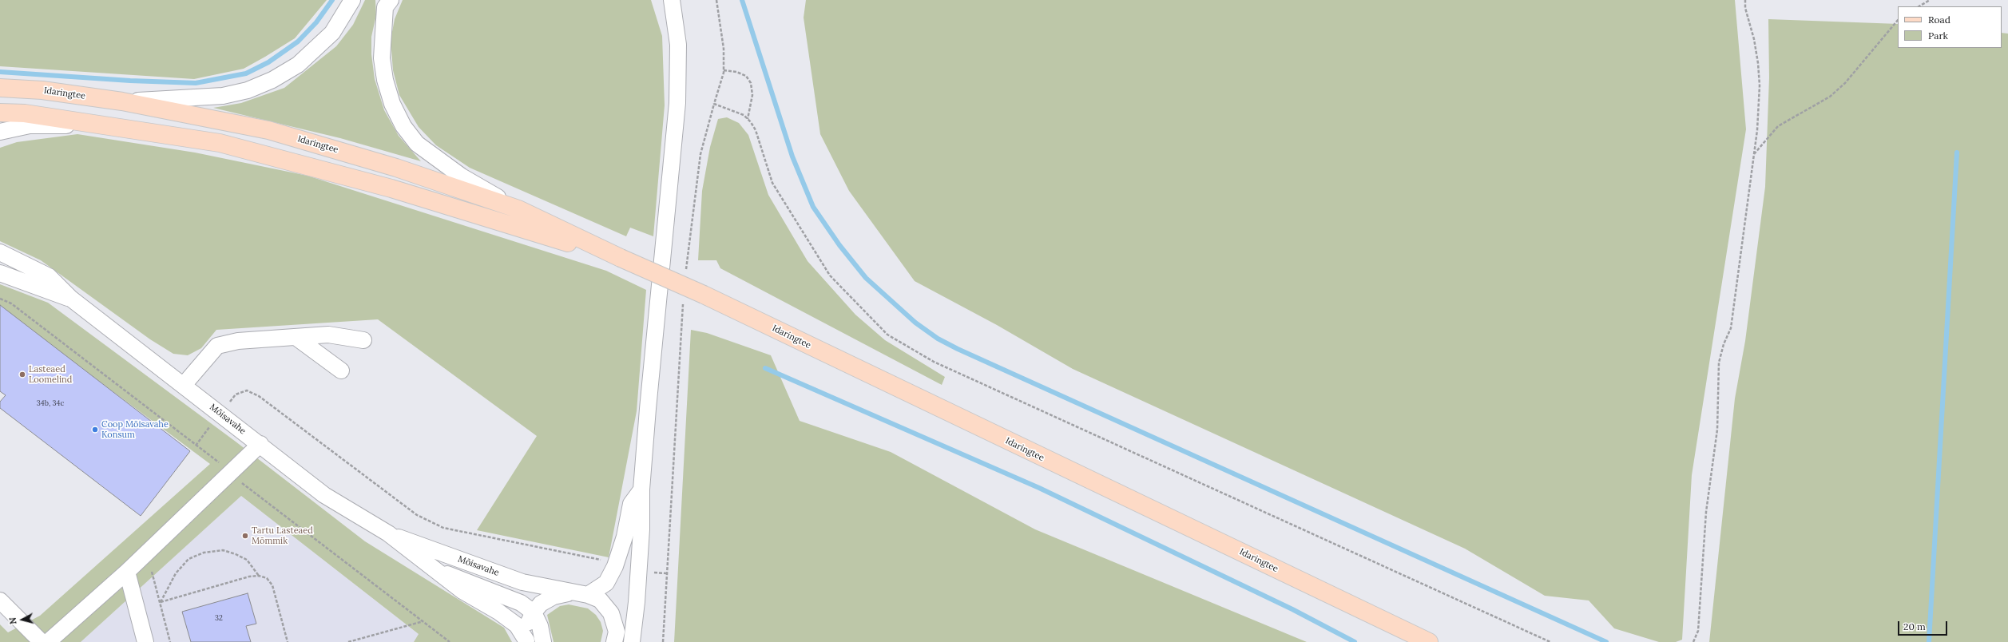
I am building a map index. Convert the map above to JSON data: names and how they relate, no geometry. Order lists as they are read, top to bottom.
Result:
{
  "streets": {
    "main road": ["Idaringtee"],
    "street": ["Mõisavahe"]
  },
  "places": ["Lasteaed Loomelind", "Coop Mõisavahe Konsum", "Tartu Lasteaed Mõmmik"],
  "house_numbers": ["34b, 34c", "32"],
  "legend": ["Road", "Park"],
  "scale_bar": "20 m",
  "north": "left"
}
